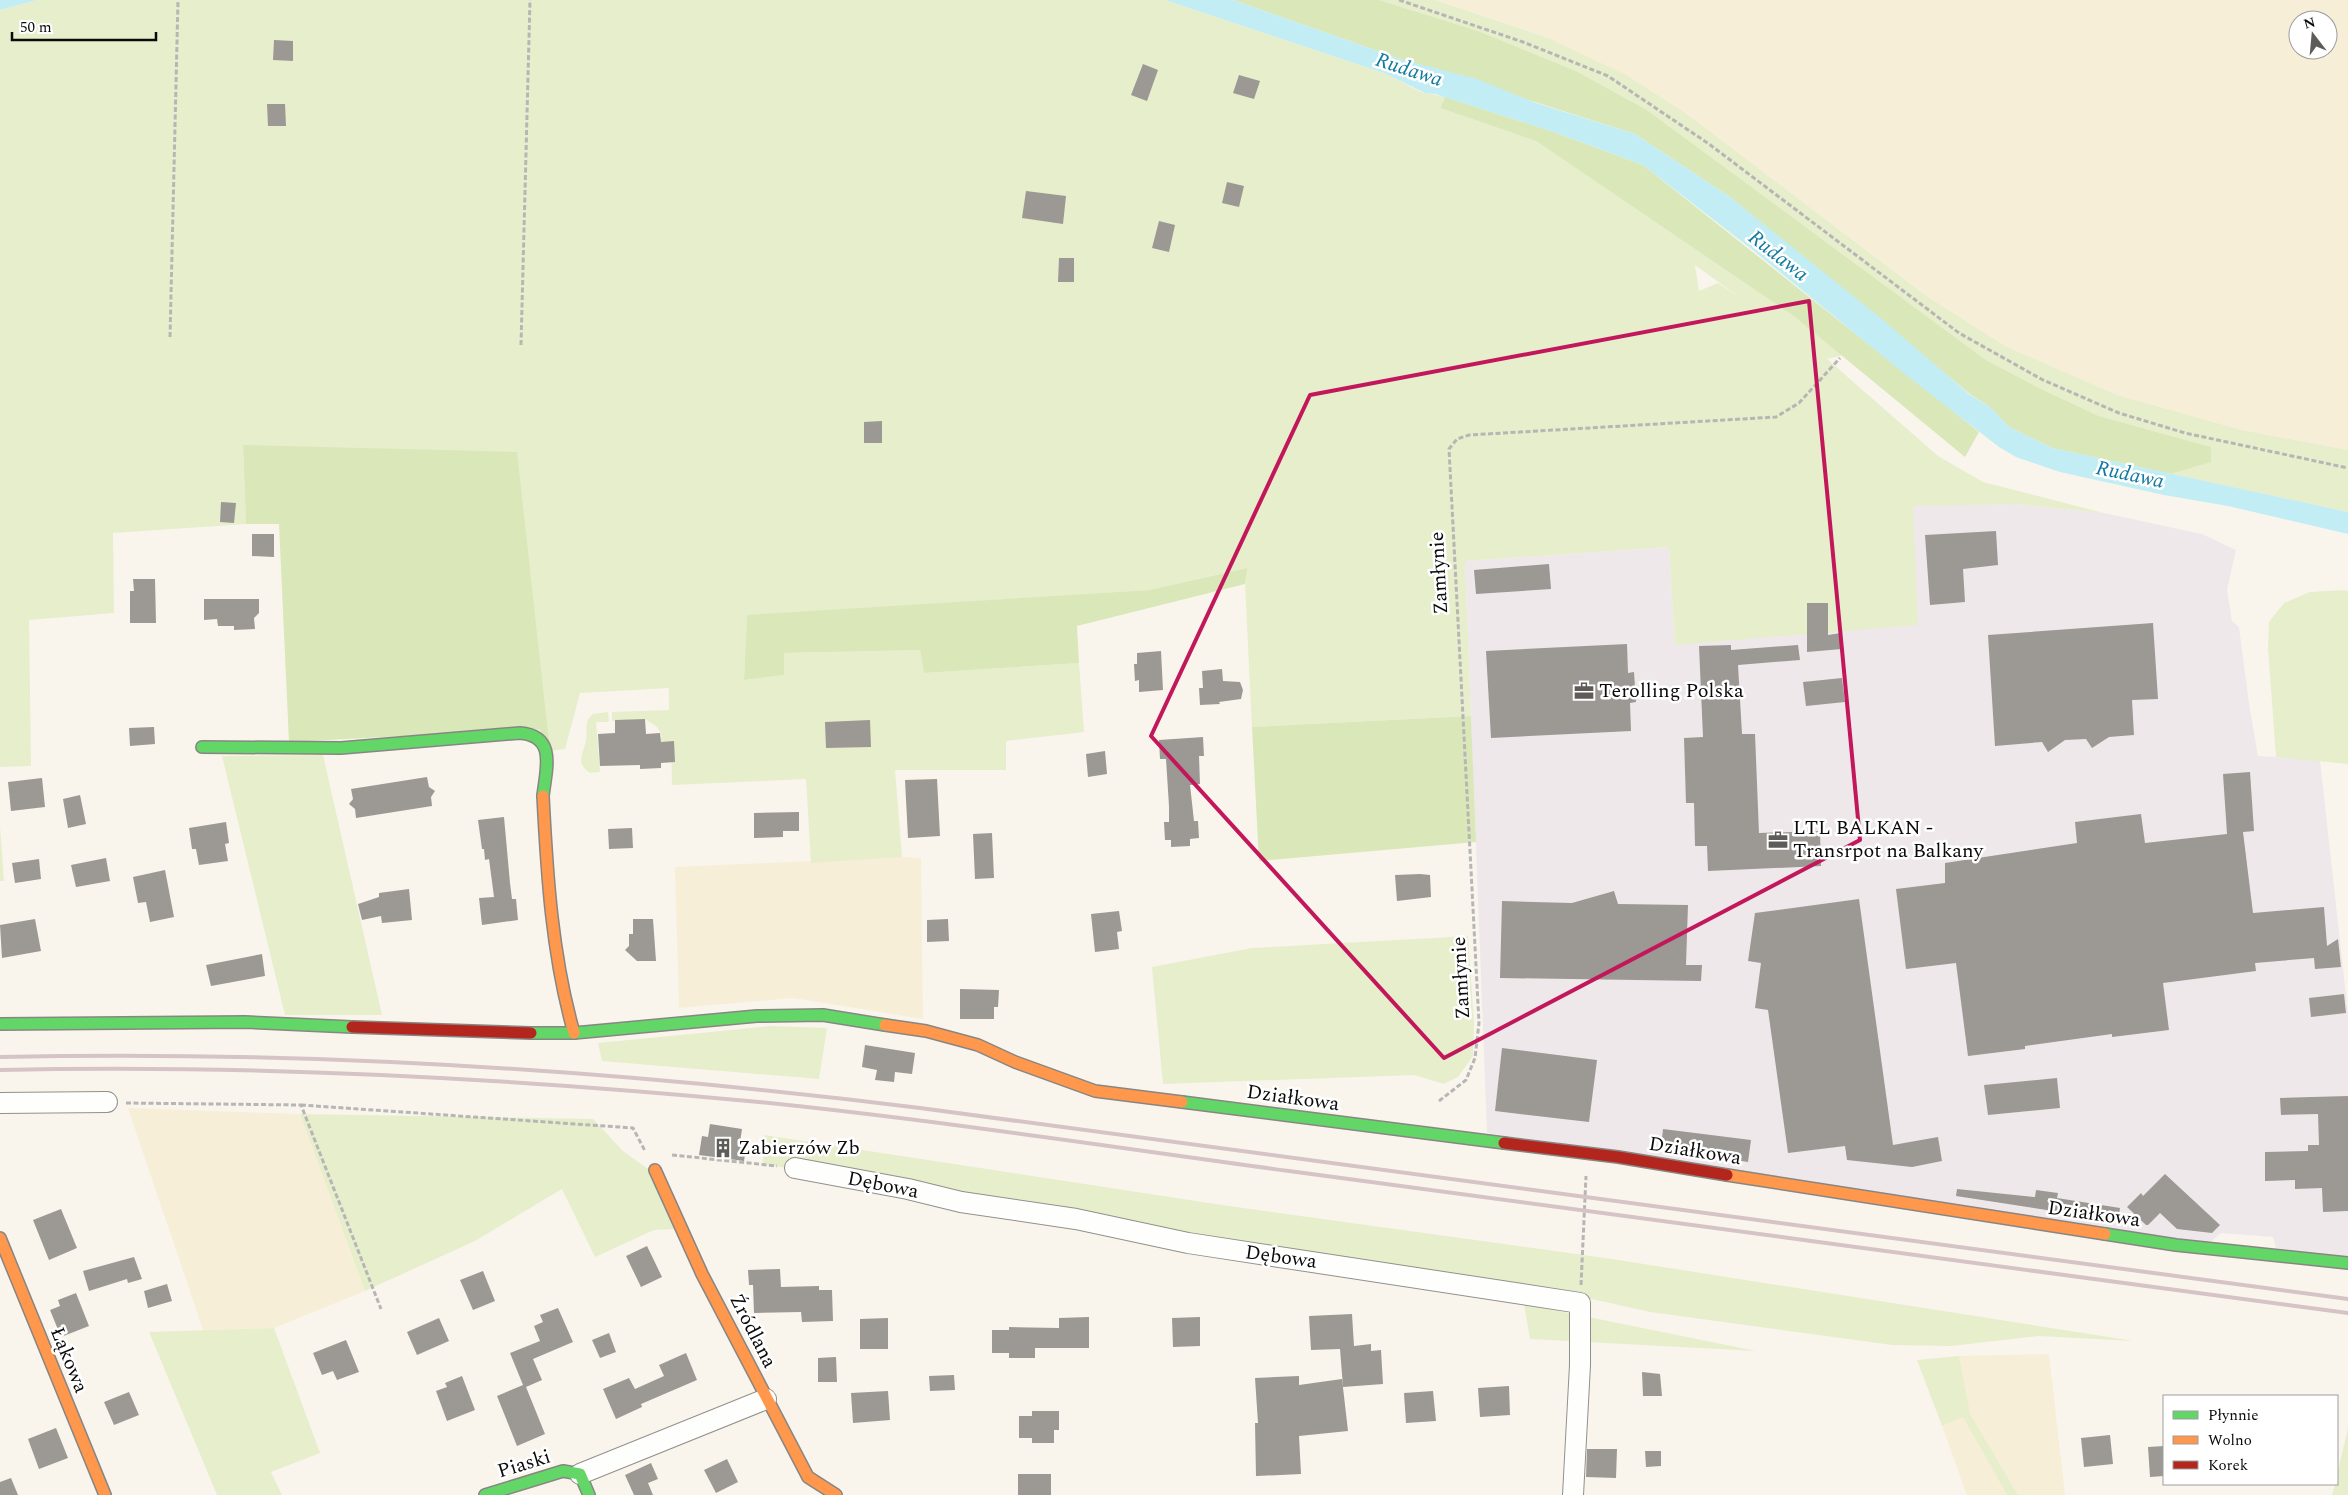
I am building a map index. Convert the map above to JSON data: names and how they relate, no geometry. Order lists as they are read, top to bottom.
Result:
{
  "streets": {
    "street": [
      "Działkowa",
      "Dębowa",
      "Źródlana",
      "Łąkowa",
      "Piaski"
    ],
    "path": ["Zamłynie"]
  },
  "water": ["Rudawa"],
  "places": {
    "office": ["Terolling Polska", "LTL BALKAN - Transrpot na Balkany"],
    "building": ["Zabierzów Zb"]
  },
  "legend": ["Płynnie", "Wolno", "Korek"],
  "scale_bar": "50 m",
  "north": "top"
}
